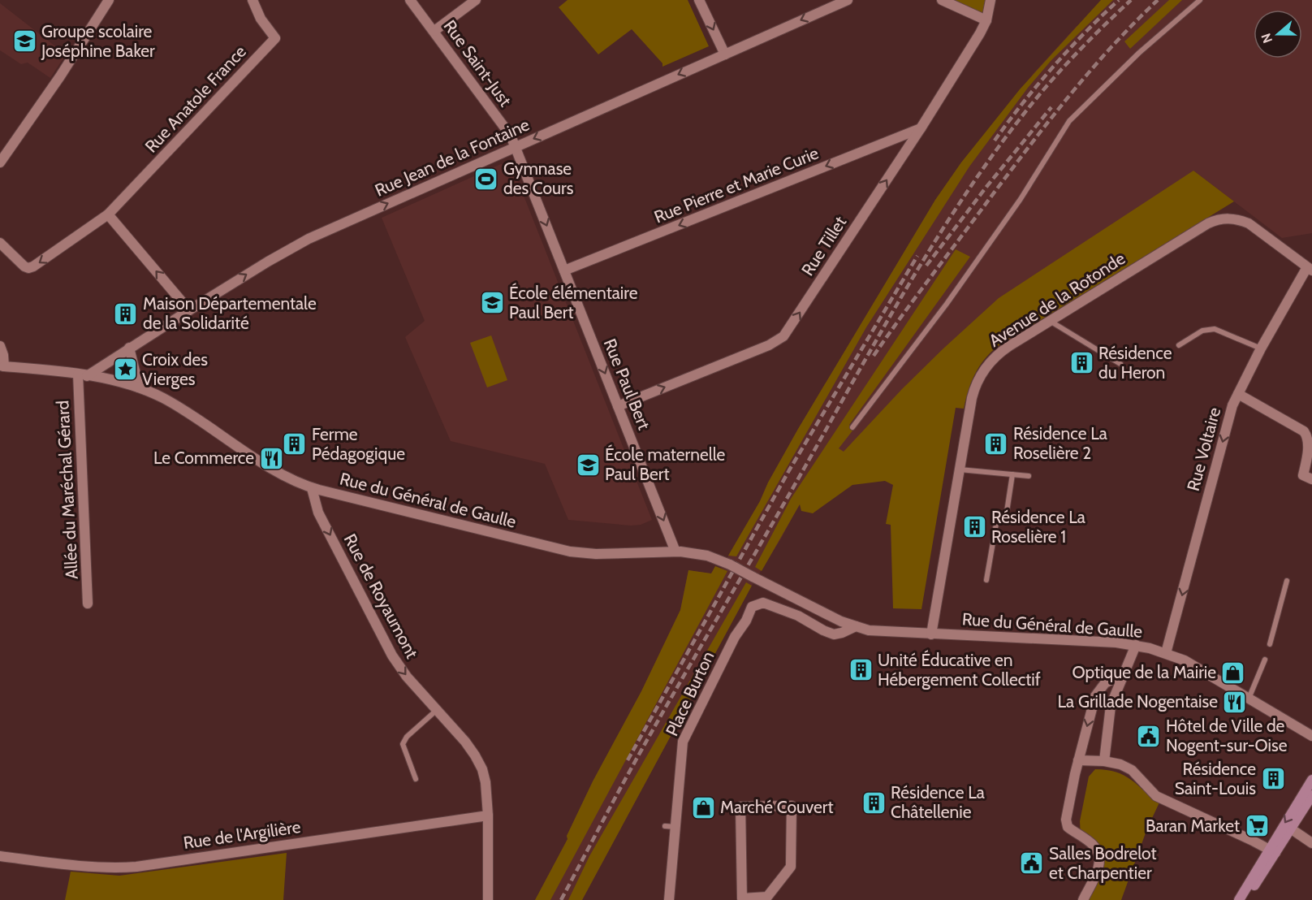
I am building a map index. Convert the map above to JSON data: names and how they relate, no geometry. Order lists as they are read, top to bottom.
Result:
{
  "streets": {
    "street": [
      "Rue Saint-Just",
      "Rue Anatole France",
      "Rue Jean de la Fontaine",
      "Rue Pierre et Marie Curie",
      "Rue Tillet",
      "Avenue de la Rotonde",
      "Rue Paul Bert",
      "Rue Voltaire",
      "Allée du Maréchal Gérard",
      "Rue du Général de Gaulle",
      "Rue de Royaumont",
      "Place Burton",
      "Rue de l'Argilière"
    ]
  },
  "crossings": [
    ["Rue Saint-Just", "Rue Jean de la Fontaine"],
    ["Rue Saint-Just", "Rue Paul Bert"],
    ["Rue Jean de la Fontaine", "Rue Paul Bert"],
    ["Rue Jean de la Fontaine", "Allée du Maréchal Gérard"],
    ["Rue Jean de la Fontaine", "Rue du Général de Gaulle"],
    ["Rue Pierre et Marie Curie", "Rue Tillet"],
    ["Rue Pierre et Marie Curie", "Rue Paul Bert"],
    ["Rue Tillet", "Rue Paul Bert"],
    ["Avenue de la Rotonde", "Rue Voltaire"],
    ["Avenue de la Rotonde", "Rue du Général de Gaulle"],
    ["Rue Paul Bert", "Rue du Général de Gaulle"],
    ["Rue Voltaire", "Rue du Général de Gaulle"],
    ["Allée du Maréchal Gérard", "Rue du Général de Gaulle"],
    ["Rue du Général de Gaulle", "Rue de Royaumont"],
    ["Rue du Général de Gaulle", "Place Burton"],
    ["Rue de Royaumont", "Rue de l'Argilière"]
  ],
  "one_way": [
    "Rue Pierre et Marie Curie",
    "Rue Tillet",
    "Rue Paul Bert",
    "Rue Voltaire",
    "Rue de Royaumont"
  ],
  "places": {
    "school or university": ["Groupe scolaire Joséphine Baker", "École élémentaire Paul Bert", "École maternelle Paul Bert"],
    "sports": ["Gymnase des Cours"],
    "building": [
      "Maison Départementale de la Solidarité",
      "Résidence du Heron",
      "Résidence La Roselière 2",
      "Ferme Pédagogique",
      "Résidence La Roselière 1",
      "Unité Éducative en Hébergement Collectif",
      "Résidence Saint-Louis",
      "Résidence La Châtellenie"
    ],
    "place": ["Croix des Vierges"],
    "restaurant": ["Le Commerce", "La Grillade Nogentaise"],
    "shop": ["Optique de la Mairie", "Marché Couvert"],
    "public building": ["Hôtel de Ville de Nogent-sur-Oise", "Salles Bodrelot et Charpentier"],
    "supermarket": ["Baran Market"]
  },
  "north": "left"
}
